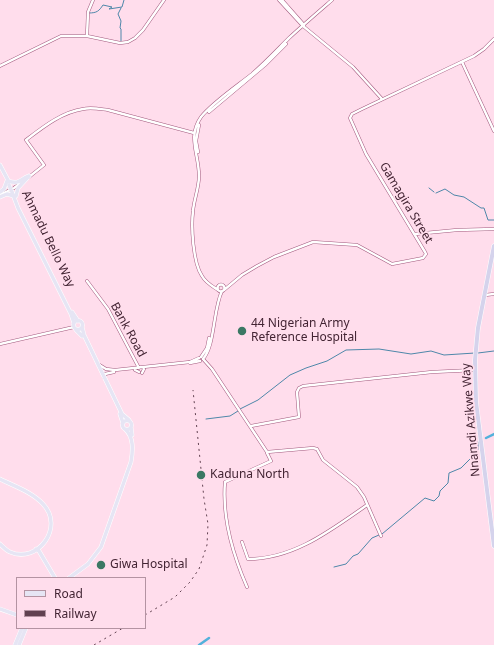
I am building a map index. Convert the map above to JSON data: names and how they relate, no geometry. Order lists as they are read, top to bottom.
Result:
{
  "streets": {
    "highway": ["Nnamdi Azikwe Way"],
    "main road": ["Ahmadu Bello Way"],
    "street": ["Gamagira Street", "Bank Road"]
  },
  "places": ["44 Nigerian Army Reference Hospital", "Kaduna North", "Giwa Hospital"],
  "legend": ["Road", "Railway"]
}
